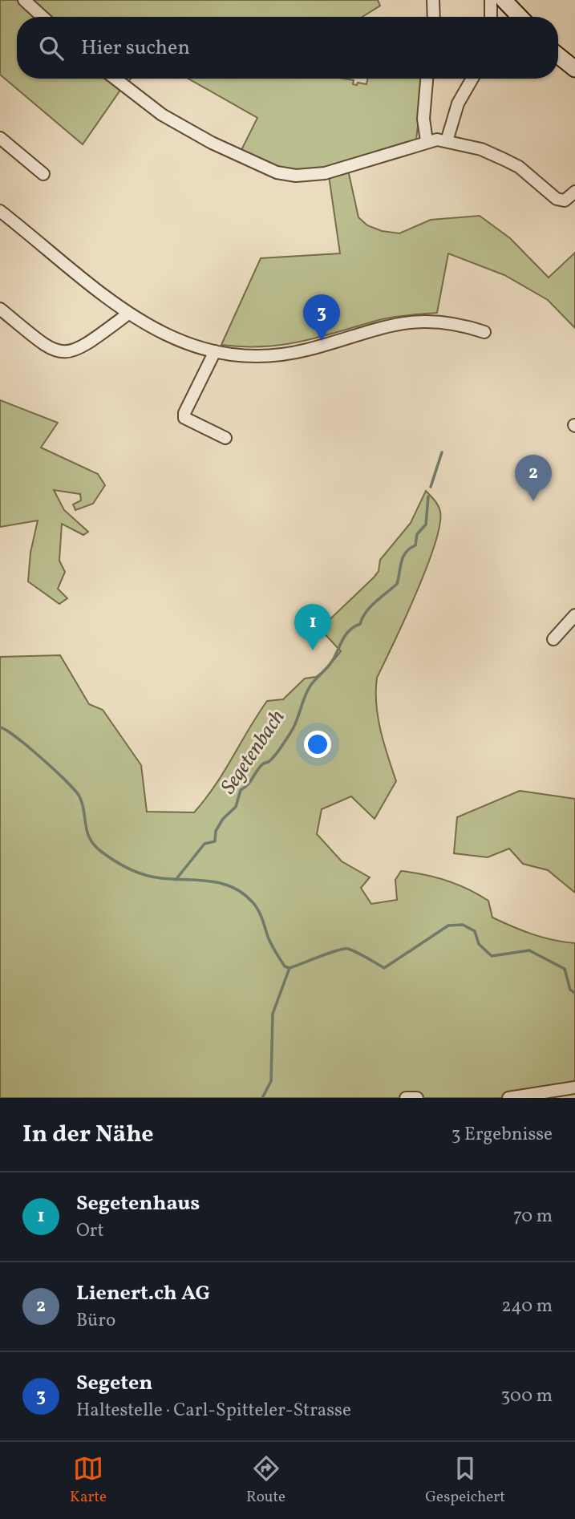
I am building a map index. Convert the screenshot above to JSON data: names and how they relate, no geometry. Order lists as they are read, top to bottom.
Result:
{
  "water": ["Segetenbach"],
  "page": {
    "search": "Hier suchen",
    "pins": ["3", "2", "1"],
    "heading": ["In der Nähe", "3 Ergebnisse"],
    "list": [
      {
        "mark": "1",
        "name": "Segetenhaus",
        "note": "Ort",
        "value": "70 m"
      },
      {
        "mark": "2",
        "name": "Lienert.ch AG",
        "note": "Büro",
        "value": "240 m"
      },
      {
        "mark": "3",
        "name": "Segeten",
        "note": "Haltestelle · Carl-Spitteler-Strasse",
        "value": "300 m"
      }
    ],
    "nav": ["Karte", "Route", "Gespeichert"]
  }
}
